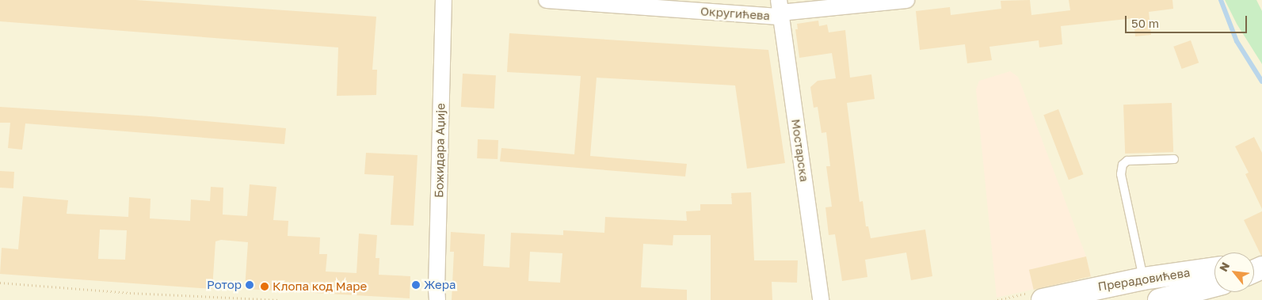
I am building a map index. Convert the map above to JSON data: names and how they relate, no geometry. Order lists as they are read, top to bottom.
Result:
{
  "streets": {
    "main road": ["Прерадовићева"],
    "street": ["Округићева", "Божидара Аџије", "Мостарска"]
  },
  "crossings": [
    ["Округићева", "Мостарска"]
  ],
  "places": ["Ротор", "Жера", "Клопа код Маре"],
  "scale_bar": "50 m",
  "north": "top left"
}
